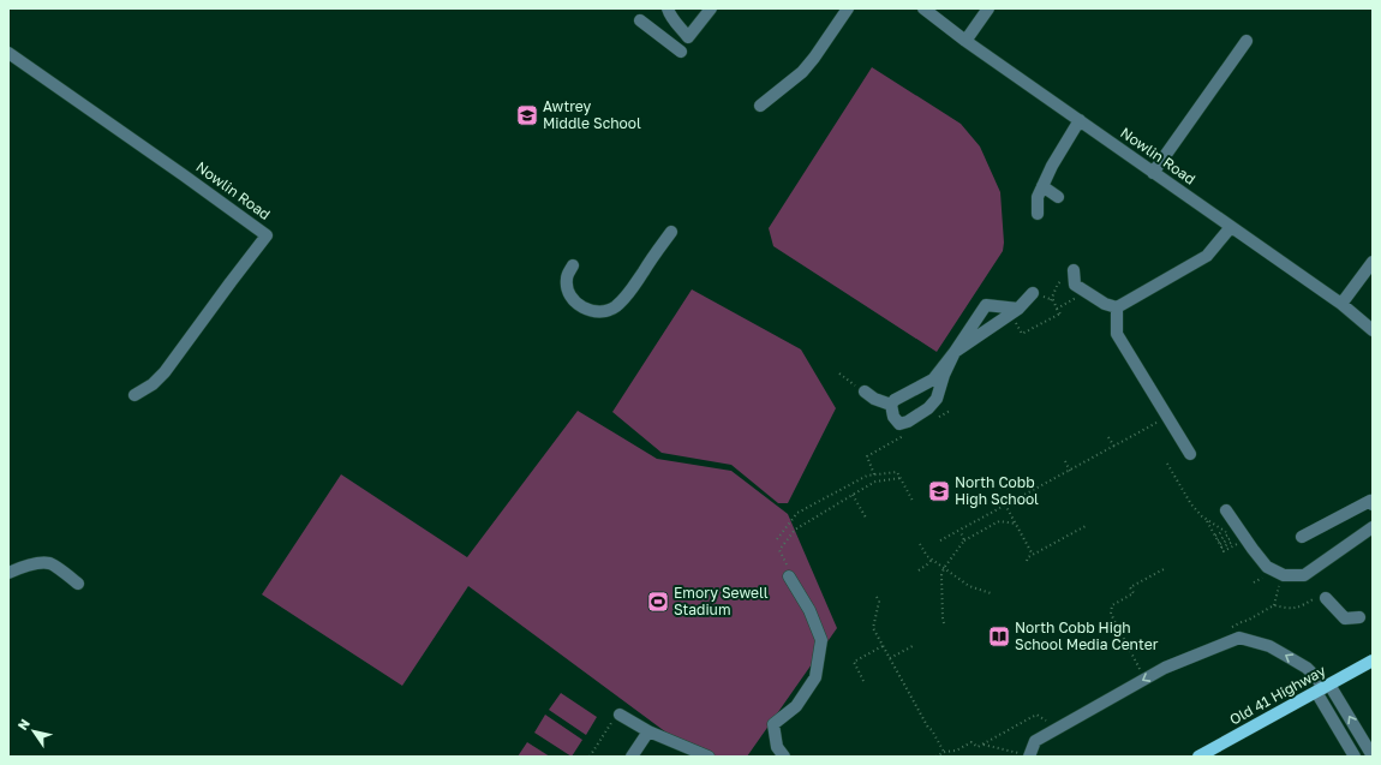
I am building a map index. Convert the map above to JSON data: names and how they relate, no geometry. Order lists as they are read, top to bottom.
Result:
{
  "streets": {
    "main road": ["Old 41 Highway"],
    "street": ["Nowlin Road"]
  },
  "places": {
    "school or university": ["Awtrey Middle School", "North Cobb High School"],
    "sports": ["Emory Sewell Stadium"],
    "library": ["North Cobb High School Media Center"]
  },
  "north": "top left"
}
